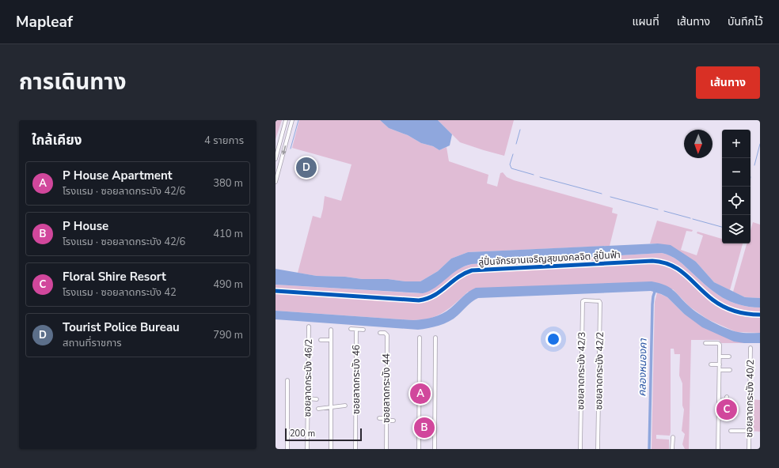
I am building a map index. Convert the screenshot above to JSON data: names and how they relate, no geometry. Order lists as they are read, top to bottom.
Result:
{
  "streets": {
    "street": [
      "ซอยลาดกระบัง 42/3",
      "ซอยลาดกระบัง 42/2",
      "ซอยลาดกระบัง 46/2",
      "ซอยลาดกระบัง 46",
      "ซอยลาดกระบัง 44",
      "ซอยลาดกระบัง 40/2"
    ],
    "cycle path": ["ลู่ปั่นจักรยานเจริญสุขมงคลจิต ลู่ปั่นฟ้า"]
  },
  "crossings": [
    ["ซอยลาดกระบัง 42/3", "ซอยลาดกระบัง 42/2"]
  ],
  "water": ["คลองหนองคา"],
  "scale_bar": "200 m",
  "north": "bottom",
  "page": {
    "header": "Mapleaf",
    "nav": ["แผนที่", "เส้นทาง", "บันทึกไว้"],
    "title": "การเดินทาง",
    "buttons": "เส้นทาง",
    "heading": ["ใกล้เคียง", "4 รายการ"],
    "map_buttons": ["+", "−"],
    "pins": [
      "D",
      "A",
      "C",
      "B"
    ],
    "list": [
      {
        "mark": "A",
        "name": "P House Apartment",
        "note": "โรงแรม · ซอยลาดกระบัง 42/6",
        "value": "380 m"
      },
      {
        "mark": "B",
        "name": "P House",
        "note": "โรงแรม · ซอยลาดกระบัง 42/6",
        "value": "410 m"
      },
      {
        "mark": "C",
        "name": "Floral Shire Resort",
        "note": "โรงแรม · ซอยลาดกระบัง 42",
        "value": "490 m"
      },
      {
        "mark": "D",
        "name": "Tourist Police Bureau",
        "note": "สถานที่ราชการ",
        "value": "790 m"
      }
    ],
    "scale": "200 m"
  }
}
